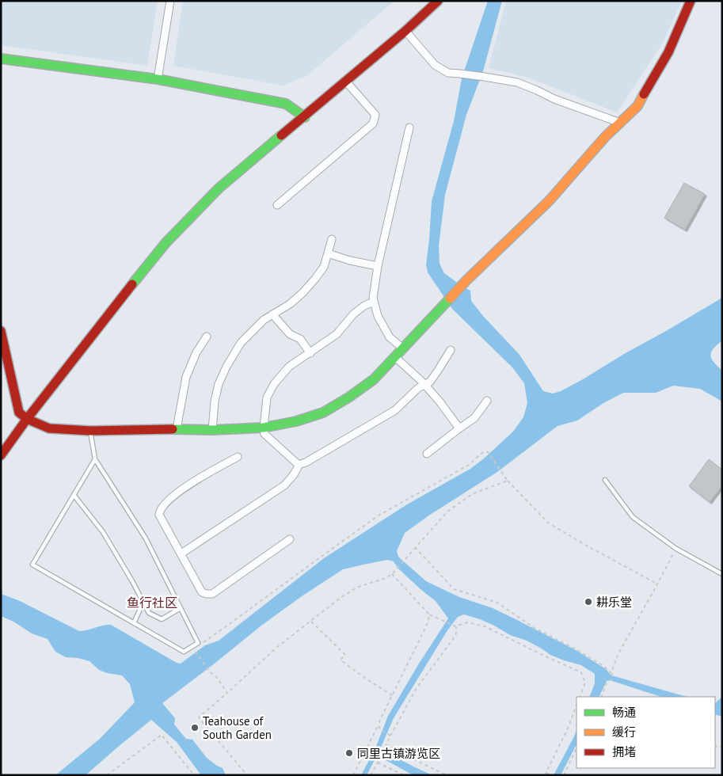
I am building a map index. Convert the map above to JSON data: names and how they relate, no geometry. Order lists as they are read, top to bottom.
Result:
{
  "districts": ["鱼行社区"],
  "places": ["耕乐堂", "Teahouse of South Garden", "同里古镇游览区"],
  "legend": ["畅通", "缓行", "拥堵"]
}
